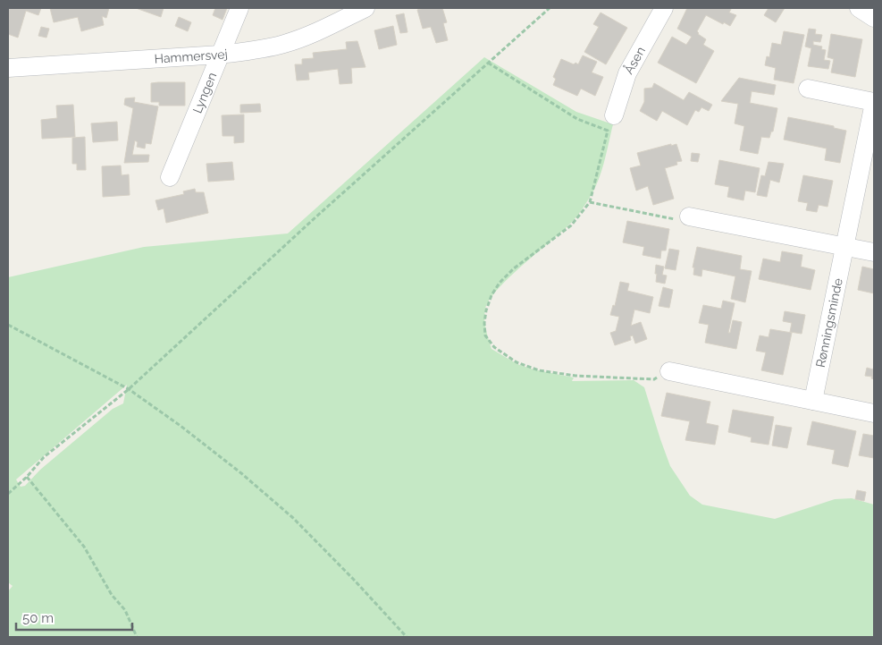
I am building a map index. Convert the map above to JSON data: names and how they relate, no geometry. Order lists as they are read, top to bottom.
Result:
{
  "streets": {
    "street": [
      "Hammersvej",
      "Åsen",
      "Lyngen",
      "Rønningsminde"
    ]
  },
  "crossings": [
    ["Hammersvej", "Lyngen"]
  ],
  "scale_bar": "50 m"
}
